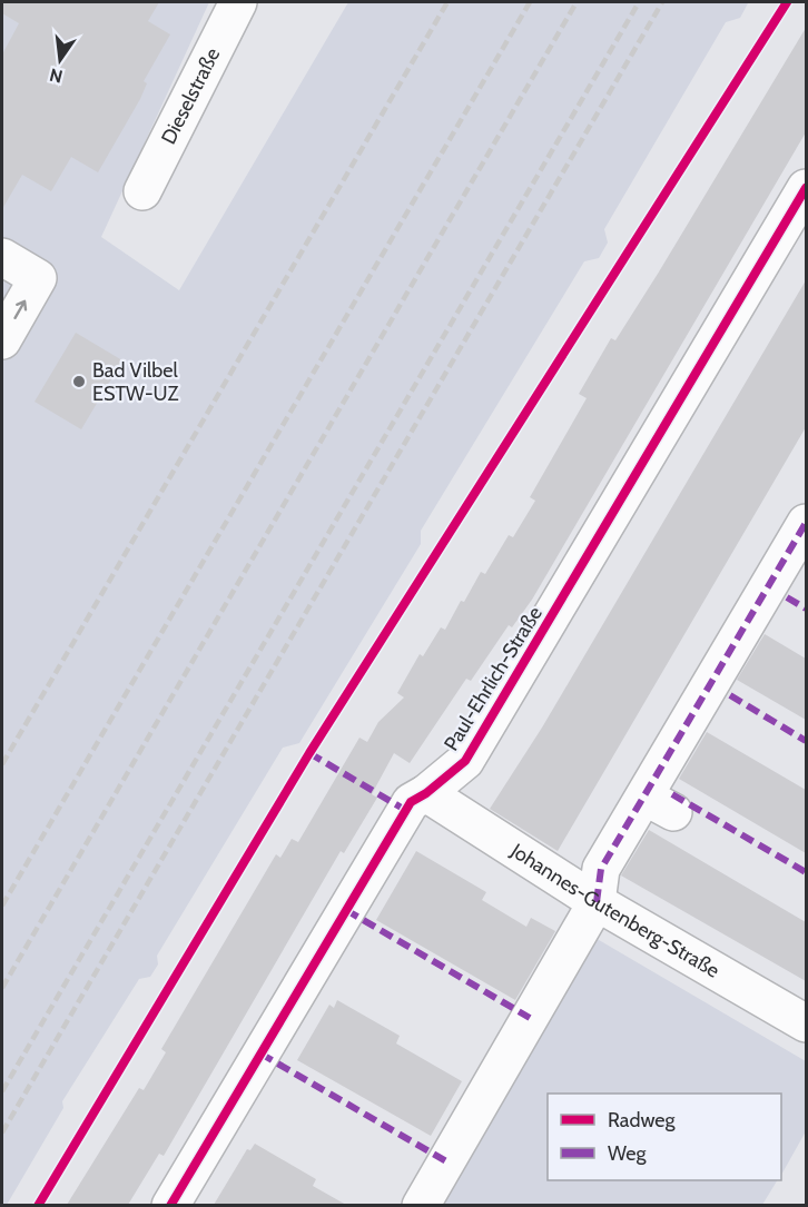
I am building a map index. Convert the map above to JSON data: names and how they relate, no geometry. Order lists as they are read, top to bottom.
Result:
{
  "streets": {
    "street": ["Dieselstraße", "Paul-Ehrlich-Straße", "Johannes-Gutenberg-Straße"]
  },
  "crossings": [
    ["Paul-Ehrlich-Straße", "Johannes-Gutenberg-Straße"]
  ],
  "places": ["Bad Vilbel ESTW-UZ"],
  "legend": ["Radweg", "Weg"],
  "north": "bottom"
}
